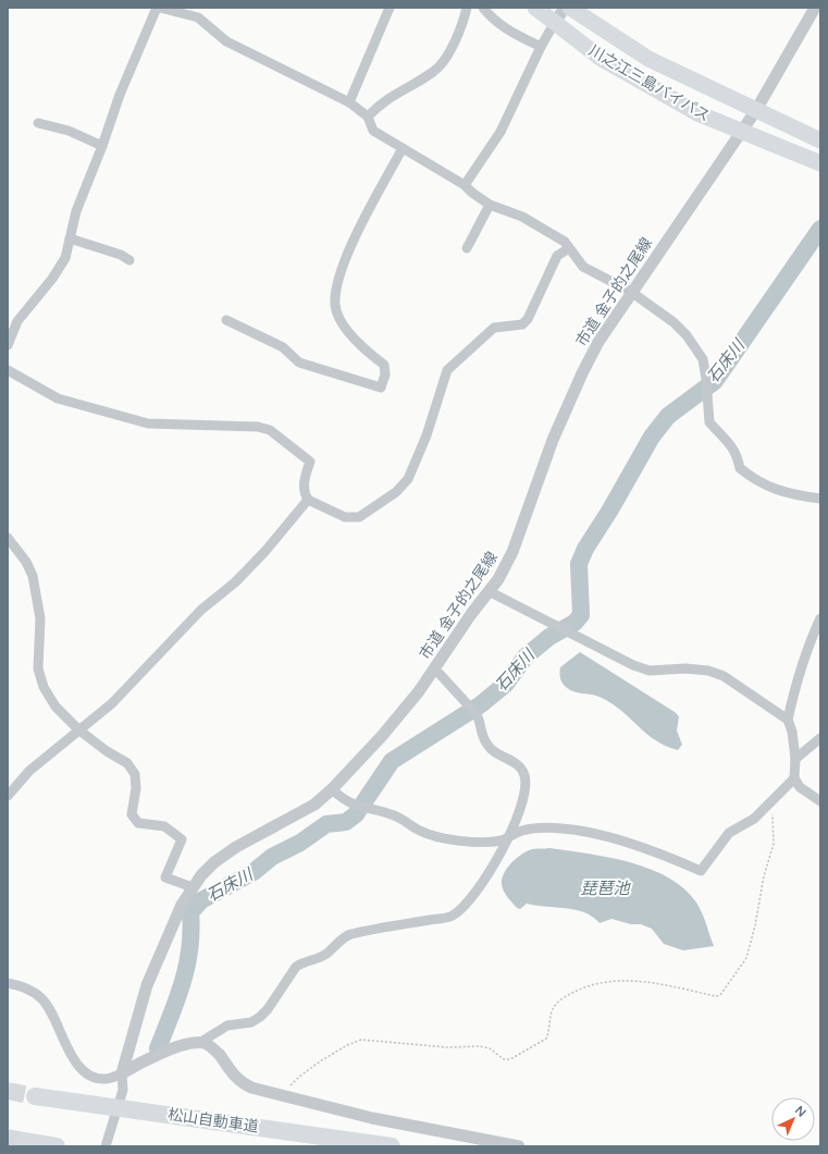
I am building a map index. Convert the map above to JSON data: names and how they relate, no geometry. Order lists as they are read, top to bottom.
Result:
{
  "streets": {
    "highway": ["川之江三島バイパス", "松山自動車道"],
    "street": ["市道 金子的之尾線"]
  },
  "crossings": [
    ["川之江三島バイパス", "市道 金子的之尾線"]
  ],
  "water": ["石床川", "琵琶池"],
  "north": "top right"
}
